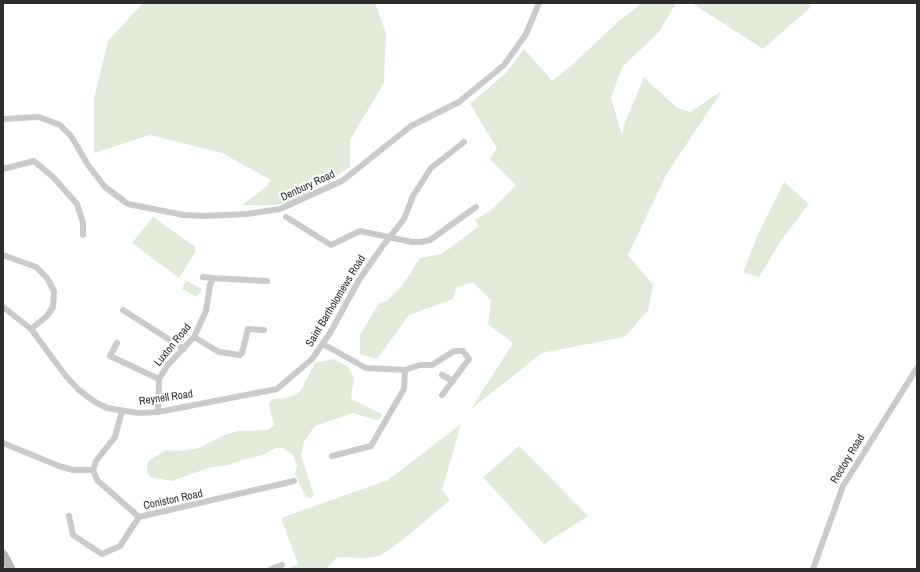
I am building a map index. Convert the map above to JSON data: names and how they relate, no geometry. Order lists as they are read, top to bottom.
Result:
{
  "streets": {
    "street": [
      "Denbury Road",
      "Saint Bartholomews Road",
      "Luxton Road",
      "Reynell Road",
      "Rectory Road",
      "Coniston Road"
    ]
  },
  "crossings": [
    ["Saint Bartholomews Road", "Reynell Road"],
    ["Luxton Road", "Reynell Road"]
  ]
}
